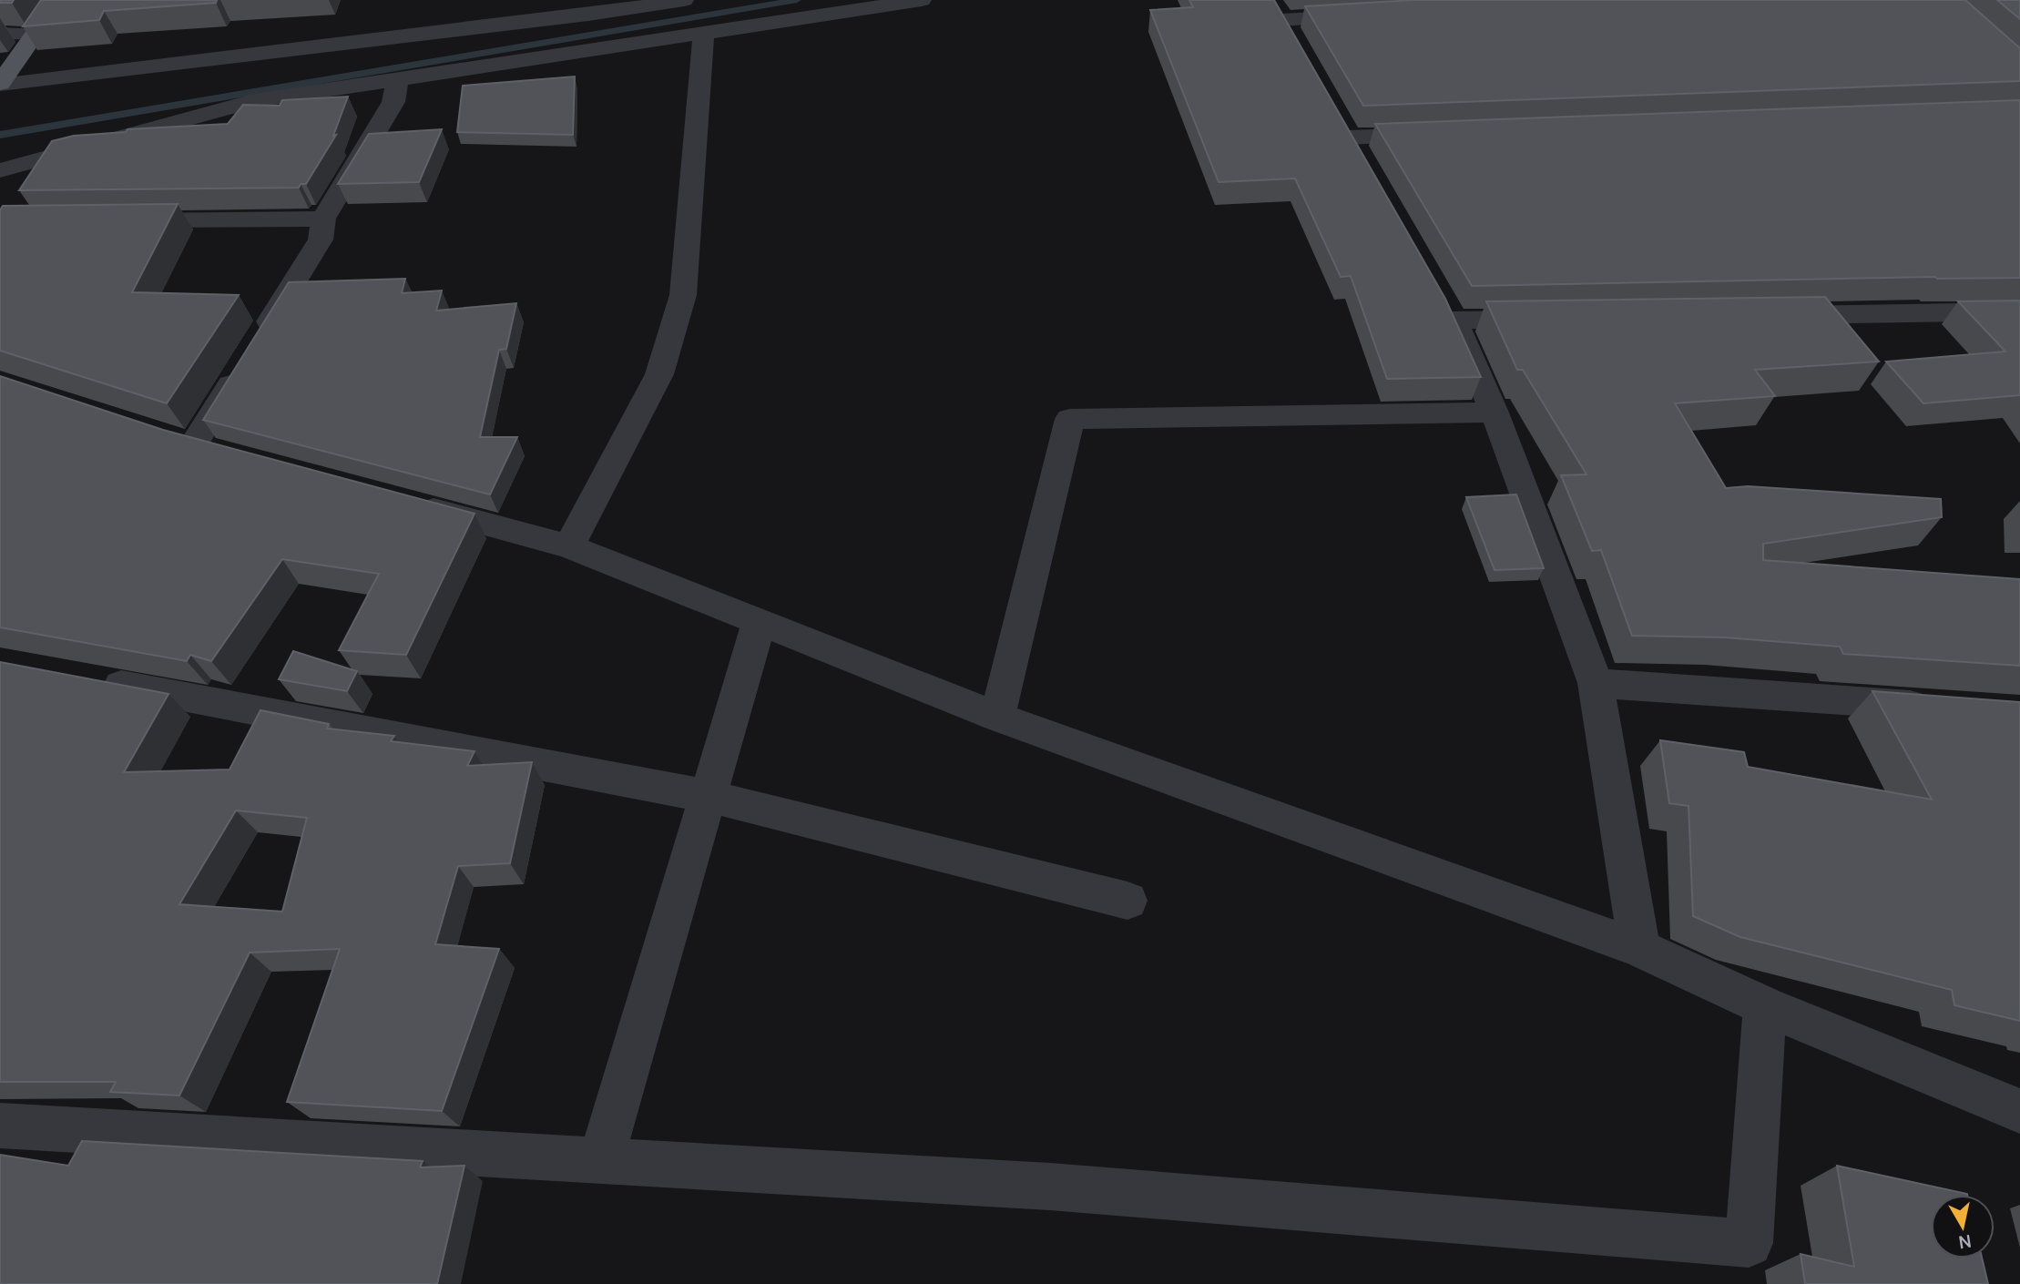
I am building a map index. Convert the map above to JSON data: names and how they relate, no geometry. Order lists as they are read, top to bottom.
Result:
{
  "north": "bottom"
}
